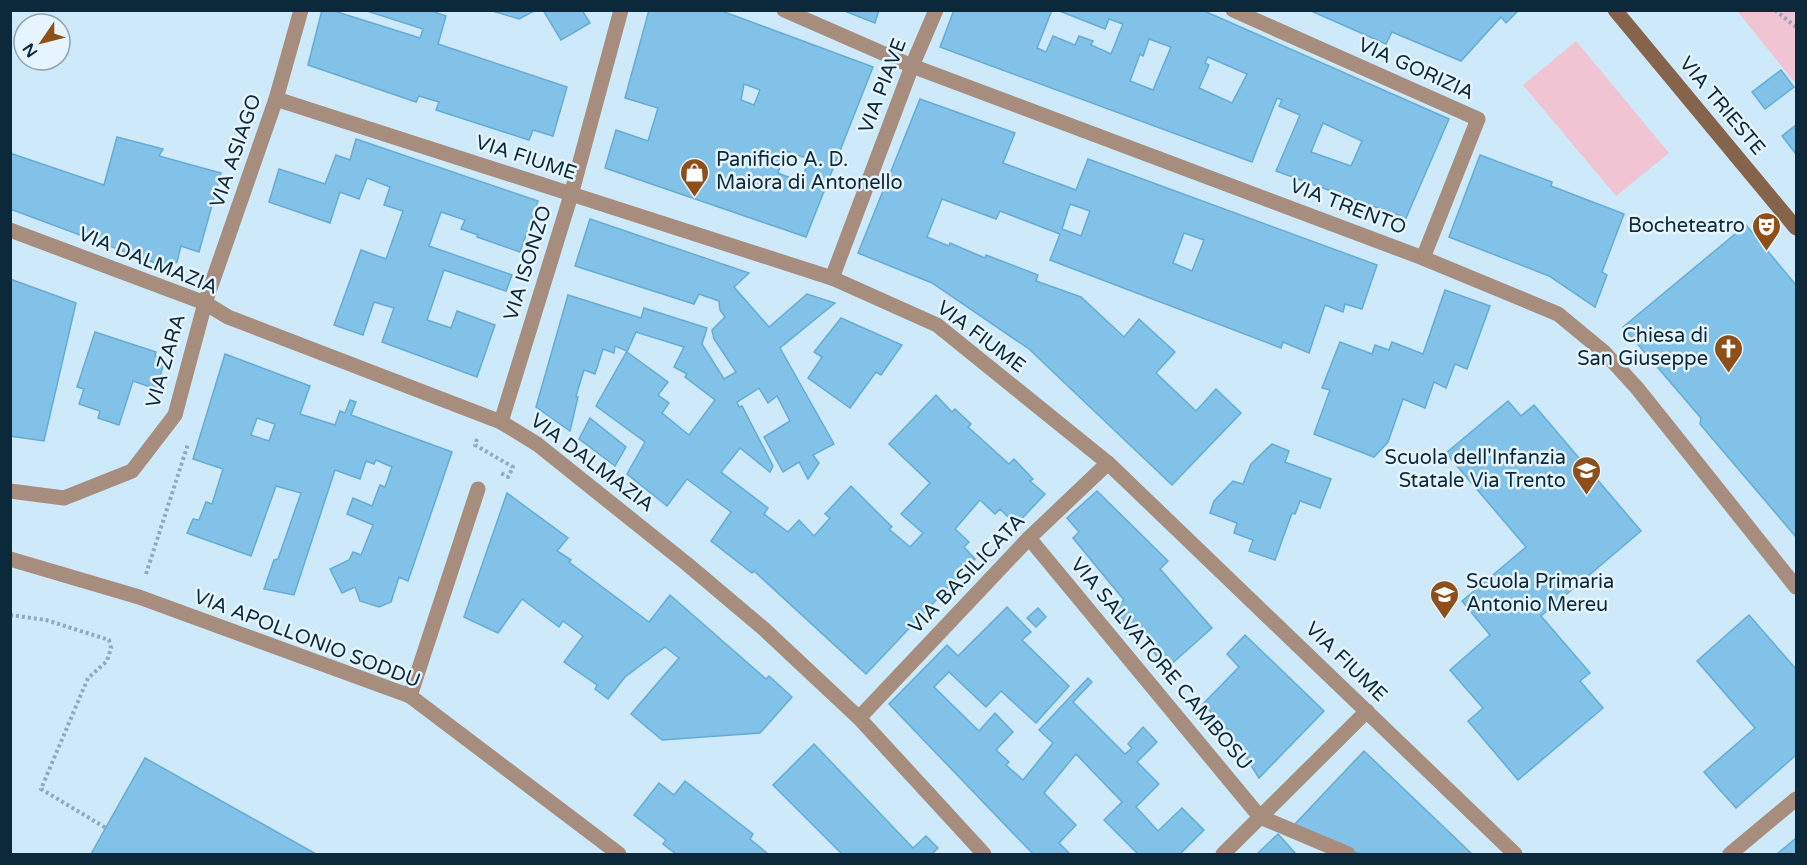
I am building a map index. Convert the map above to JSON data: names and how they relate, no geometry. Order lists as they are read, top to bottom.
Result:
{
  "streets": {
    "main road": ["VIA TRIESTE"],
    "street": [
      "VIA GORIZIA",
      "VIA PIAVE",
      "VIA ASIAGO",
      "VIA FIUME",
      "VIA TRENTO",
      "VIA DALMAZIA",
      "VIA ISONZO",
      "VIA ZARA",
      "VIA BASILICATA",
      "VIA APOLLONIO SODDU",
      "VIA SALVATORE CAMBOSU"
    ]
  },
  "crossings": [
    ["VIA GORIZIA", "VIA TRENTO"],
    ["VIA PIAVE", "VIA FIUME"],
    ["VIA PIAVE", "VIA TRENTO"],
    ["VIA ASIAGO", "VIA FIUME"],
    ["VIA ASIAGO", "VIA DALMAZIA"],
    ["VIA ASIAGO", "VIA ZARA"],
    ["VIA FIUME", "VIA ISONZO"],
    ["VIA FIUME", "VIA BASILICATA"],
    ["VIA DALMAZIA", "VIA ISONZO"],
    ["VIA DALMAZIA", "VIA ZARA"],
    ["VIA DALMAZIA", "VIA BASILICATA"],
    ["VIA BASILICATA", "VIA SALVATORE CAMBOSU"]
  ],
  "places": {
    "shop": ["Panificio A. D. Maiora di Antonello"],
    "theatre": ["Bocheteatro"],
    "church": ["Chiesa di San Giuseppe"],
    "school or university": ["Scuola dell'Infanzia Statale Via Trento", "Scuola Primaria Antonio Mereu"]
  },
  "north": "bottom left"
}
